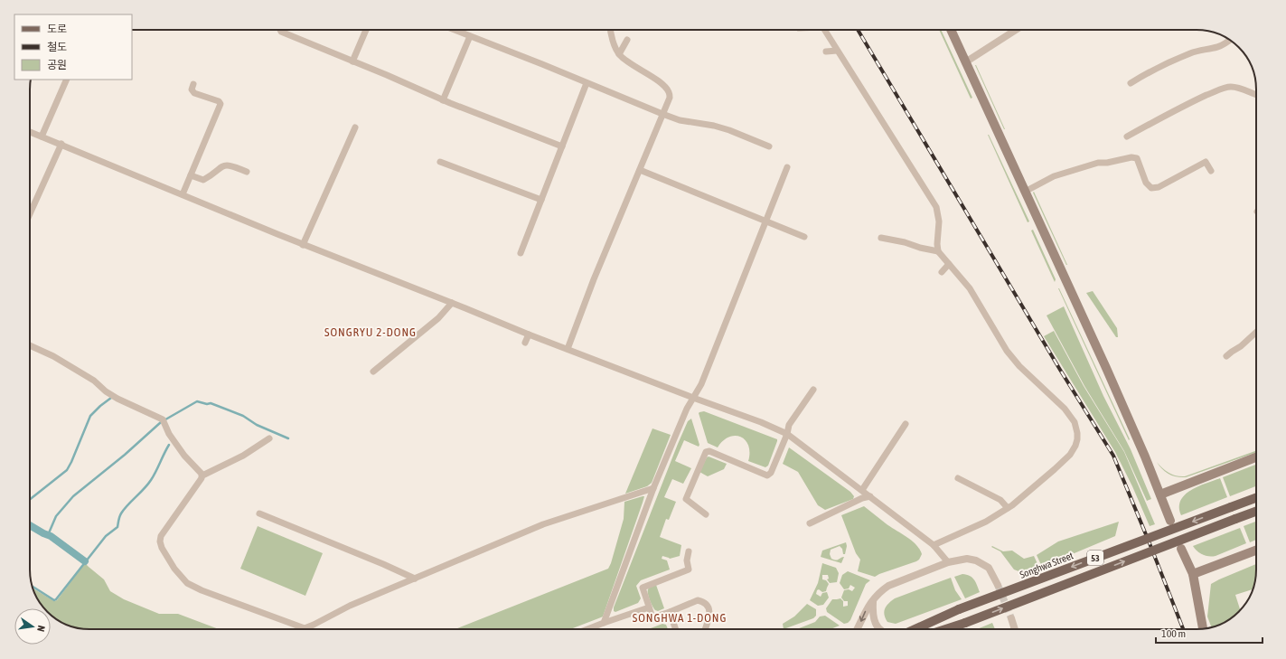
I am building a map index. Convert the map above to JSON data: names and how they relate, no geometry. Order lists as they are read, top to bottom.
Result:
{
  "streets": {
    "main road": ["53", "Songhwa Street"]
  },
  "districts": ["SONGRYU 2-DONG", "SONGHWA 1-DONG"],
  "legend": ["도로", "철도", "공원"],
  "scale_bar": "100 m",
  "north": "right"
}
